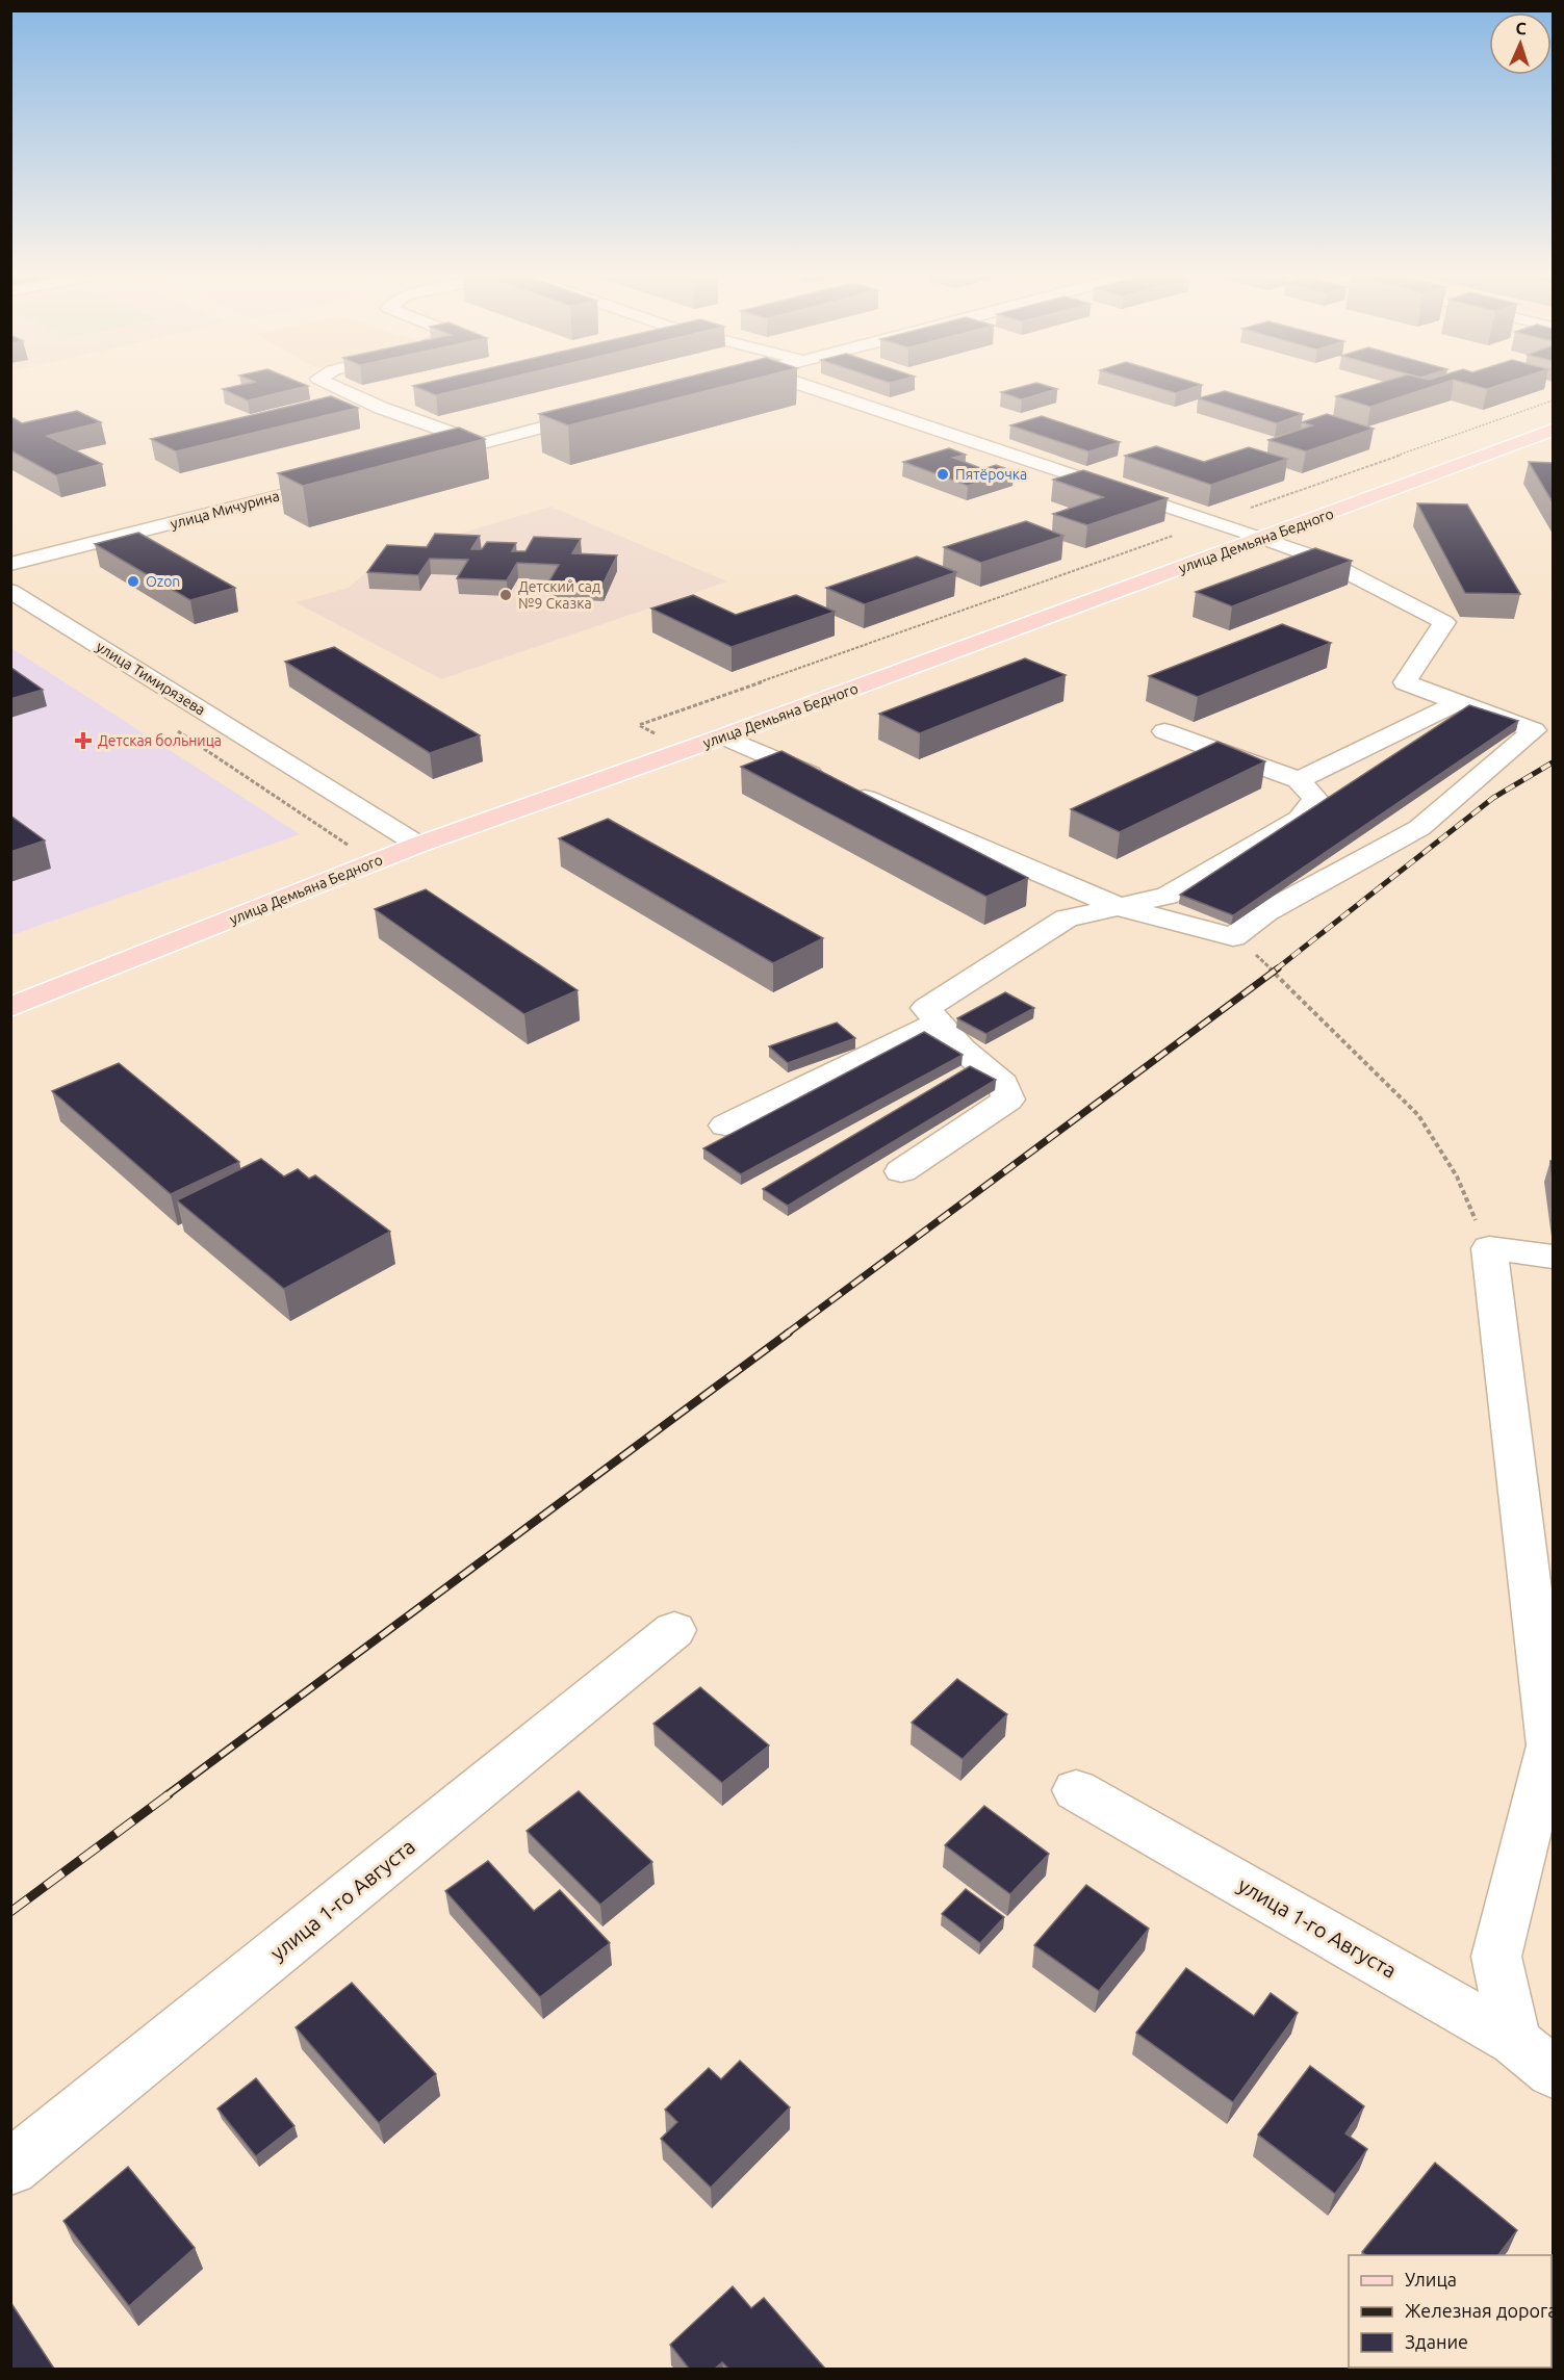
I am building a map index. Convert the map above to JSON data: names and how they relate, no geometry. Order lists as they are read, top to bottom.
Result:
{
  "streets": {
    "main road": ["улица Демьяна Бедного"],
    "street": ["улица Мичурина", "улица Тимирязева", "улица 1-го Августа"]
  },
  "crossings": [
    ["улица Демьяна Бедного", "улица Тимирязева"]
  ],
  "places": {
    "other": ["Пятёрочка", "Ozon", "Детский сад №9 Сказка"],
    "health": ["Детская больница"]
  },
  "legend": ["Улица", "Железная дорога", "Здание"],
  "north": "top"
}
